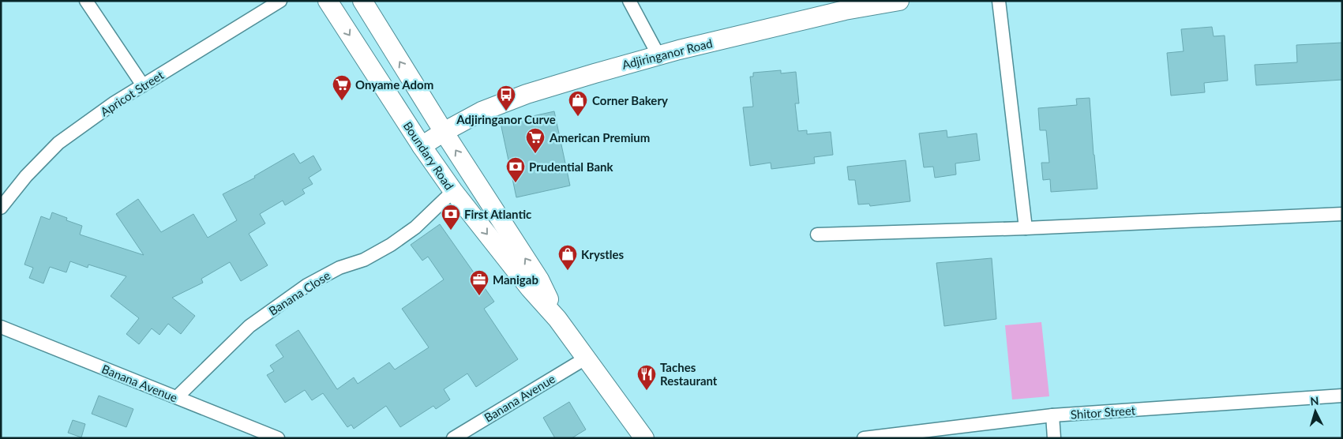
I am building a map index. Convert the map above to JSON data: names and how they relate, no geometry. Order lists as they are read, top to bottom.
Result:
{
  "streets": {
    "main road": ["Adjiringanor Road", "Boundary Road"],
    "street": [
      "Apricot Street",
      "Banana Close",
      "Banana Avenue",
      "Shitor Street"
    ]
  },
  "crossings": [
    ["Adjiringanor Road", "Boundary Road"],
    ["Boundary Road", "Banana Close"],
    ["Boundary Road", "Banana Avenue"],
    ["Banana Close", "Banana Avenue"]
  ],
  "places": {
    "supermarket": ["Onyame Adom", "American Premium"],
    "bus stop": ["Adjiringanor Curve"],
    "shop": ["Corner Bakery", "Krystles"],
    "bank": ["Prudential Bank", "First Atlantic"],
    "office": ["Manigab"],
    "restaurant": ["Taches Restaurant"]
  },
  "north": "top"
}
